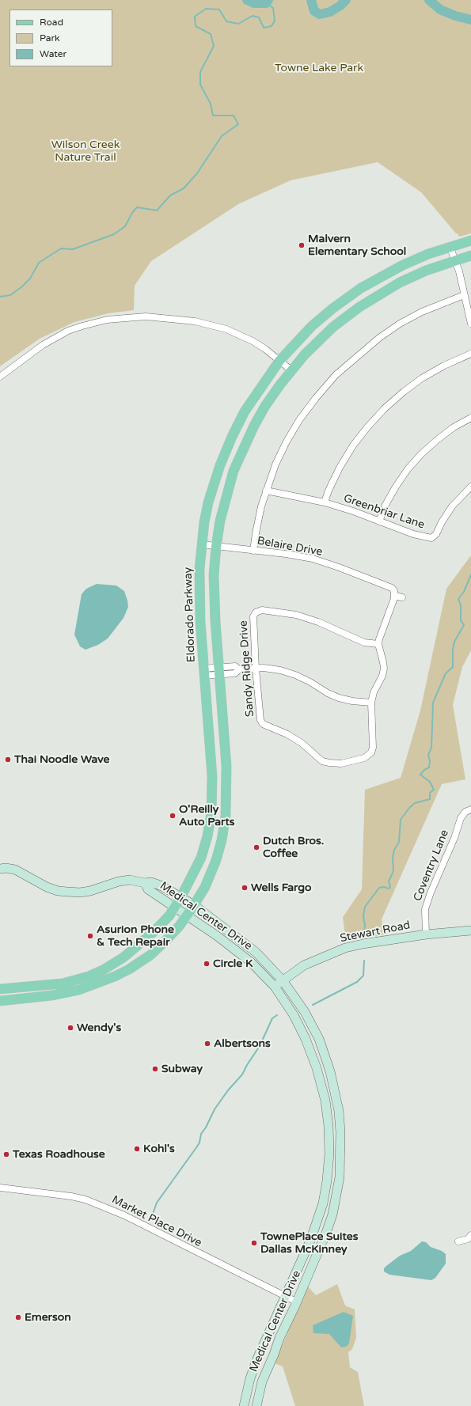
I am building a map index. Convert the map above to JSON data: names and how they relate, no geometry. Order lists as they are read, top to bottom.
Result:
{
  "streets": {
    "main road": ["Eldorado Parkway"],
    "street": [
      "Greenbriar Lane",
      "Belaire Drive",
      "Sandy Ridge Drive",
      "Coventry Lane",
      "Medical Center Drive",
      "Stewart Road",
      "Market Place Drive"
    ]
  },
  "crossings": [
    ["Belaire Drive", "Eldorado Parkway"],
    ["Eldorado Parkway", "Medical Center Drive"],
    ["Coventry Lane", "Stewart Road"],
    ["Medical Center Drive", "Stewart Road"],
    ["Medical Center Drive", "Market Place Drive"]
  ],
  "parks": ["Towne Lake Park", "Wilson Creek Nature Trail"],
  "places": [
    "Malvern Elementary School",
    "Thai Noodle Wave",
    "O'Reilly Auto Parts",
    "Dutch Bros. Coffee",
    "Wells Fargo",
    "Asurion Phone & Tech Repair",
    "Circle K",
    "Wendy's",
    "Albertsons",
    "Subway",
    "Kohl's",
    "Texas Roadhouse",
    "TownePlace Suites Dallas McKinney",
    "Emerson"
  ],
  "legend": ["Road", "Park", "Water"]
}
